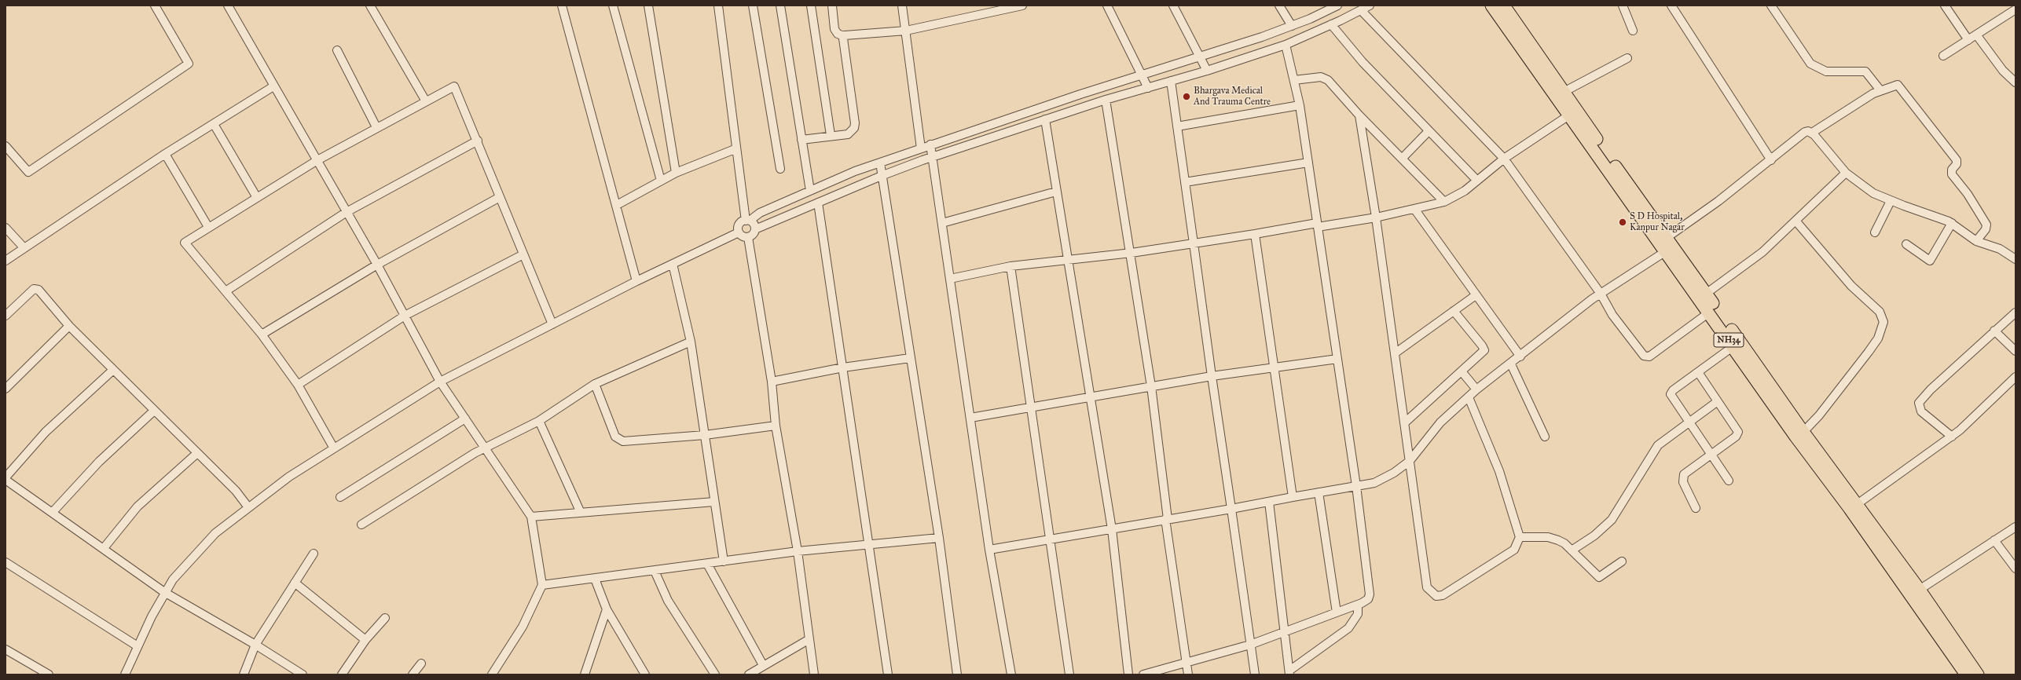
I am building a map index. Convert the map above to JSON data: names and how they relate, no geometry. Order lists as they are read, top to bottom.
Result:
{
  "streets": {
    "highway": ["NH34"]
  },
  "places": ["Bhargava Medical And Trauma Centre", "S D Hospital, Kanpur Nagar"]
}
